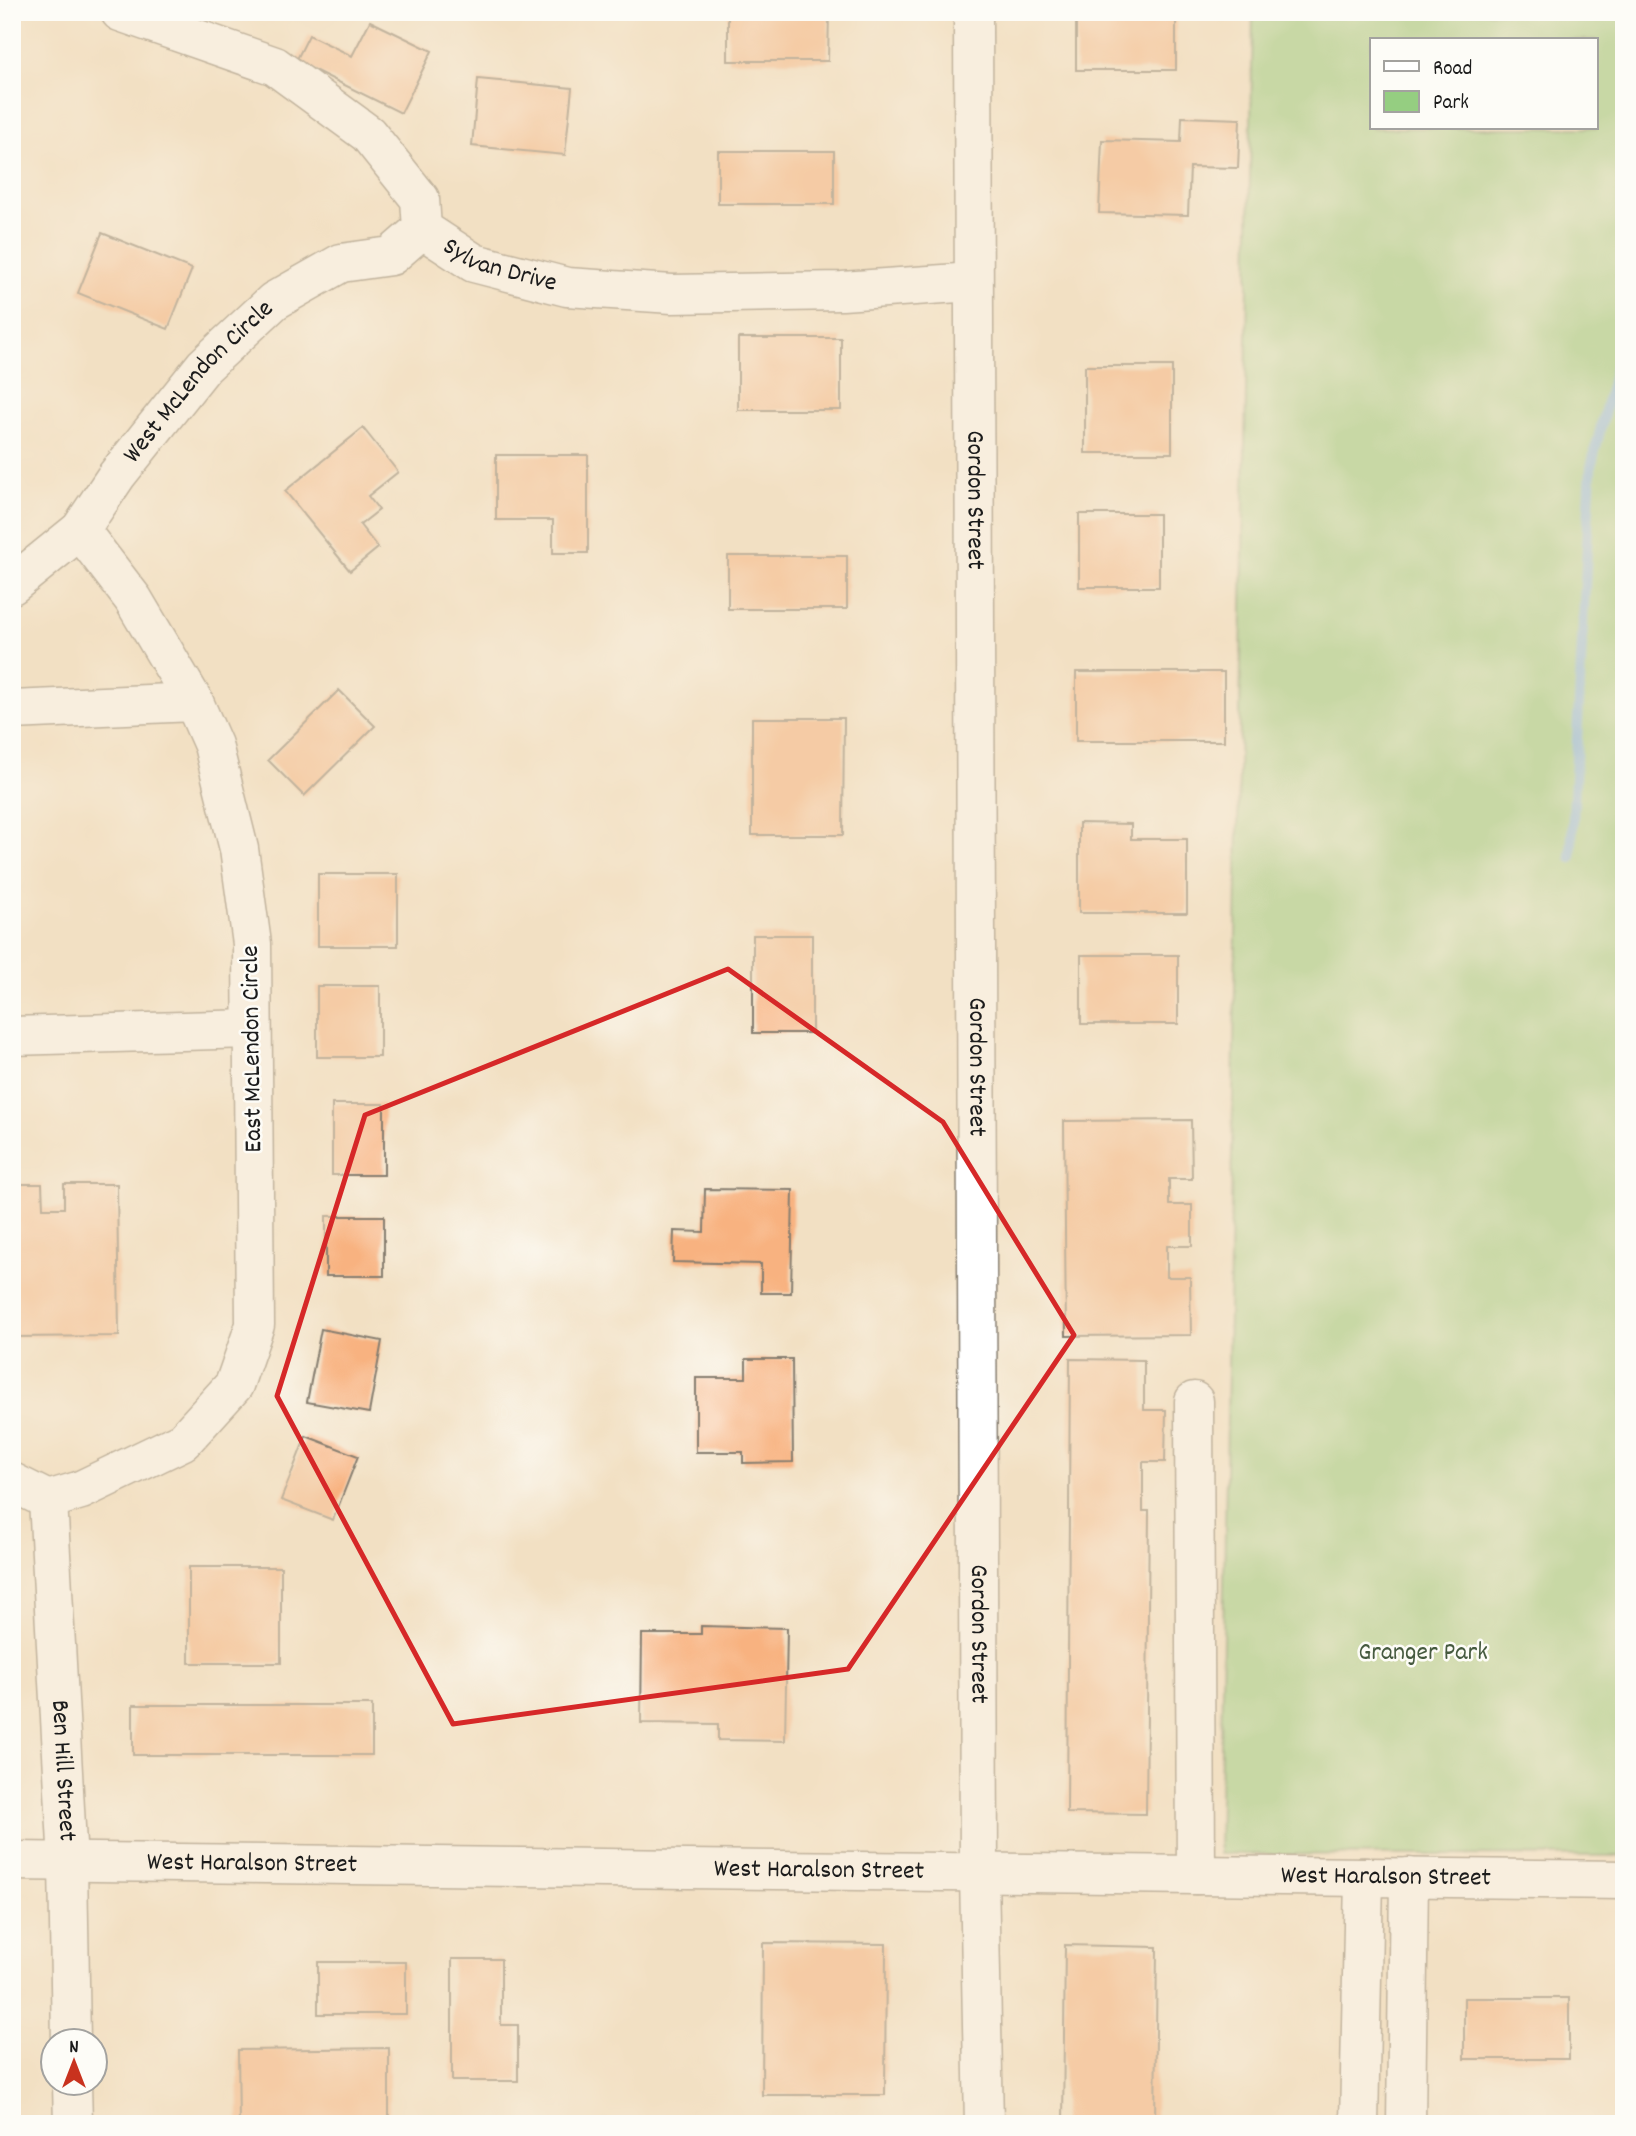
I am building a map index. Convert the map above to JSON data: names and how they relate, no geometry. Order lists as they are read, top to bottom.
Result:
{
  "streets": {
    "street": [
      "Sylvan Drive",
      "West McLendon Circle",
      "Gordon Street",
      "East McLendon Circle",
      "Ben Hill Street",
      "West Haralson Street"
    ]
  },
  "crossings": [
    ["Sylvan Drive", "West McLendon Circle"],
    ["Sylvan Drive", "Gordon Street"],
    ["West McLendon Circle", "East McLendon Circle"],
    ["Gordon Street", "West Haralson Street"],
    ["East McLendon Circle", "Ben Hill Street"],
    ["Ben Hill Street", "West Haralson Street"]
  ],
  "parks": ["Granger Park"],
  "legend": ["Road", "Park"],
  "north": "top"
}
